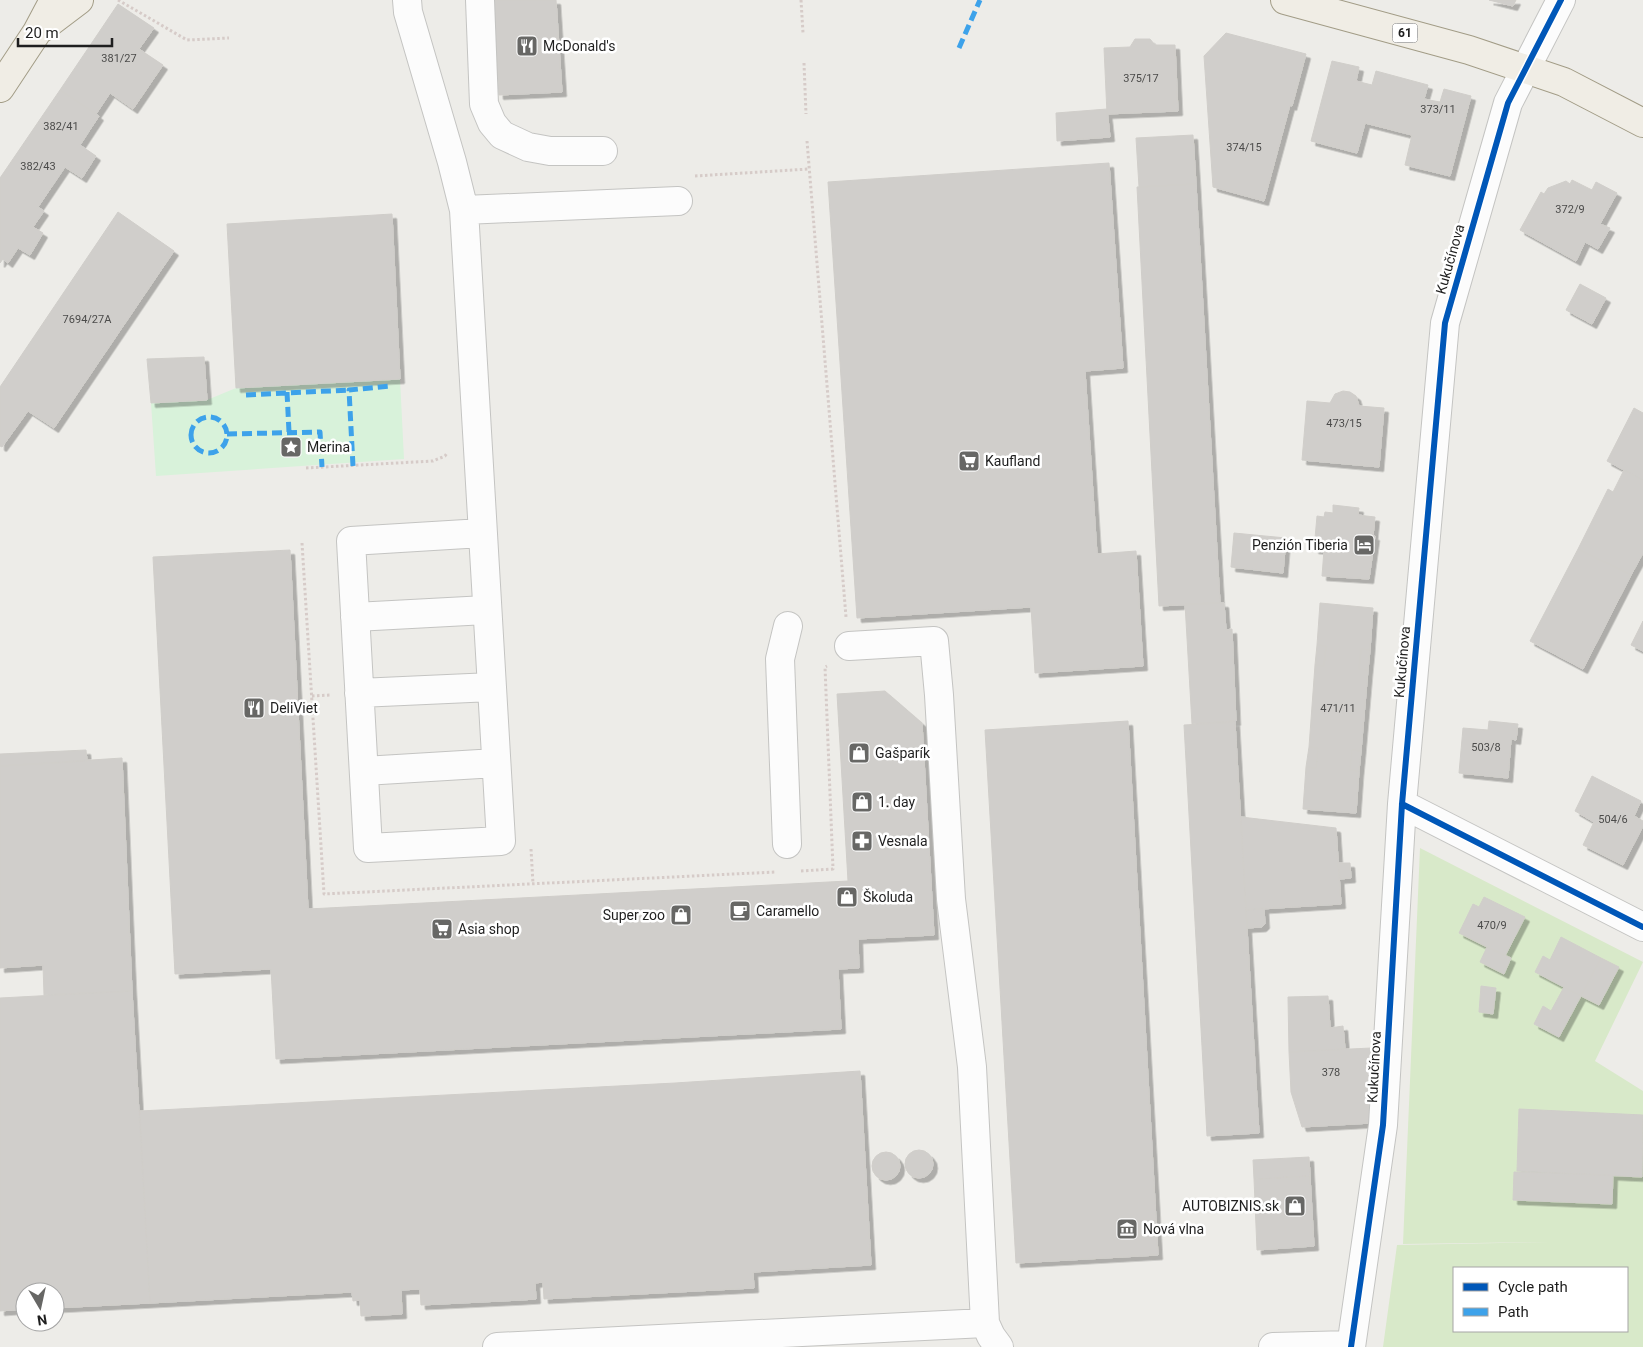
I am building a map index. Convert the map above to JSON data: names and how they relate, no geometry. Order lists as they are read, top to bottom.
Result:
{
  "streets": {
    "main road": ["61"],
    "street": ["Kukučínova"]
  },
  "crossings": [
    ["61", "Kukučínova"]
  ],
  "places": {
    "restaurant": ["McDonald's", "DeliViet"],
    "place": ["Merina"],
    "supermarket": ["Kaufland", "Asia shop"],
    "hotel": ["Penzión Tiberia"],
    "shop": [
      "Gašparík",
      "1. day",
      "Školuda",
      "Super zoo",
      "AUTOBIZNIS.sk"
    ],
    "pharmacy": ["Vesnala"],
    "cafe": ["Caramello"],
    "museum": ["Nová vlna"]
  },
  "house_numbers": [
    "381/27",
    "375/17",
    "373/11",
    "382/41",
    "374/15",
    "382/43",
    "372/9",
    "7694/27A",
    "473/15",
    "471/11",
    "503/8",
    "504/6",
    "470/9",
    "378"
  ],
  "legend": ["Cycle path", "Path"],
  "scale_bar": "20 m",
  "north": "bottom"
}
